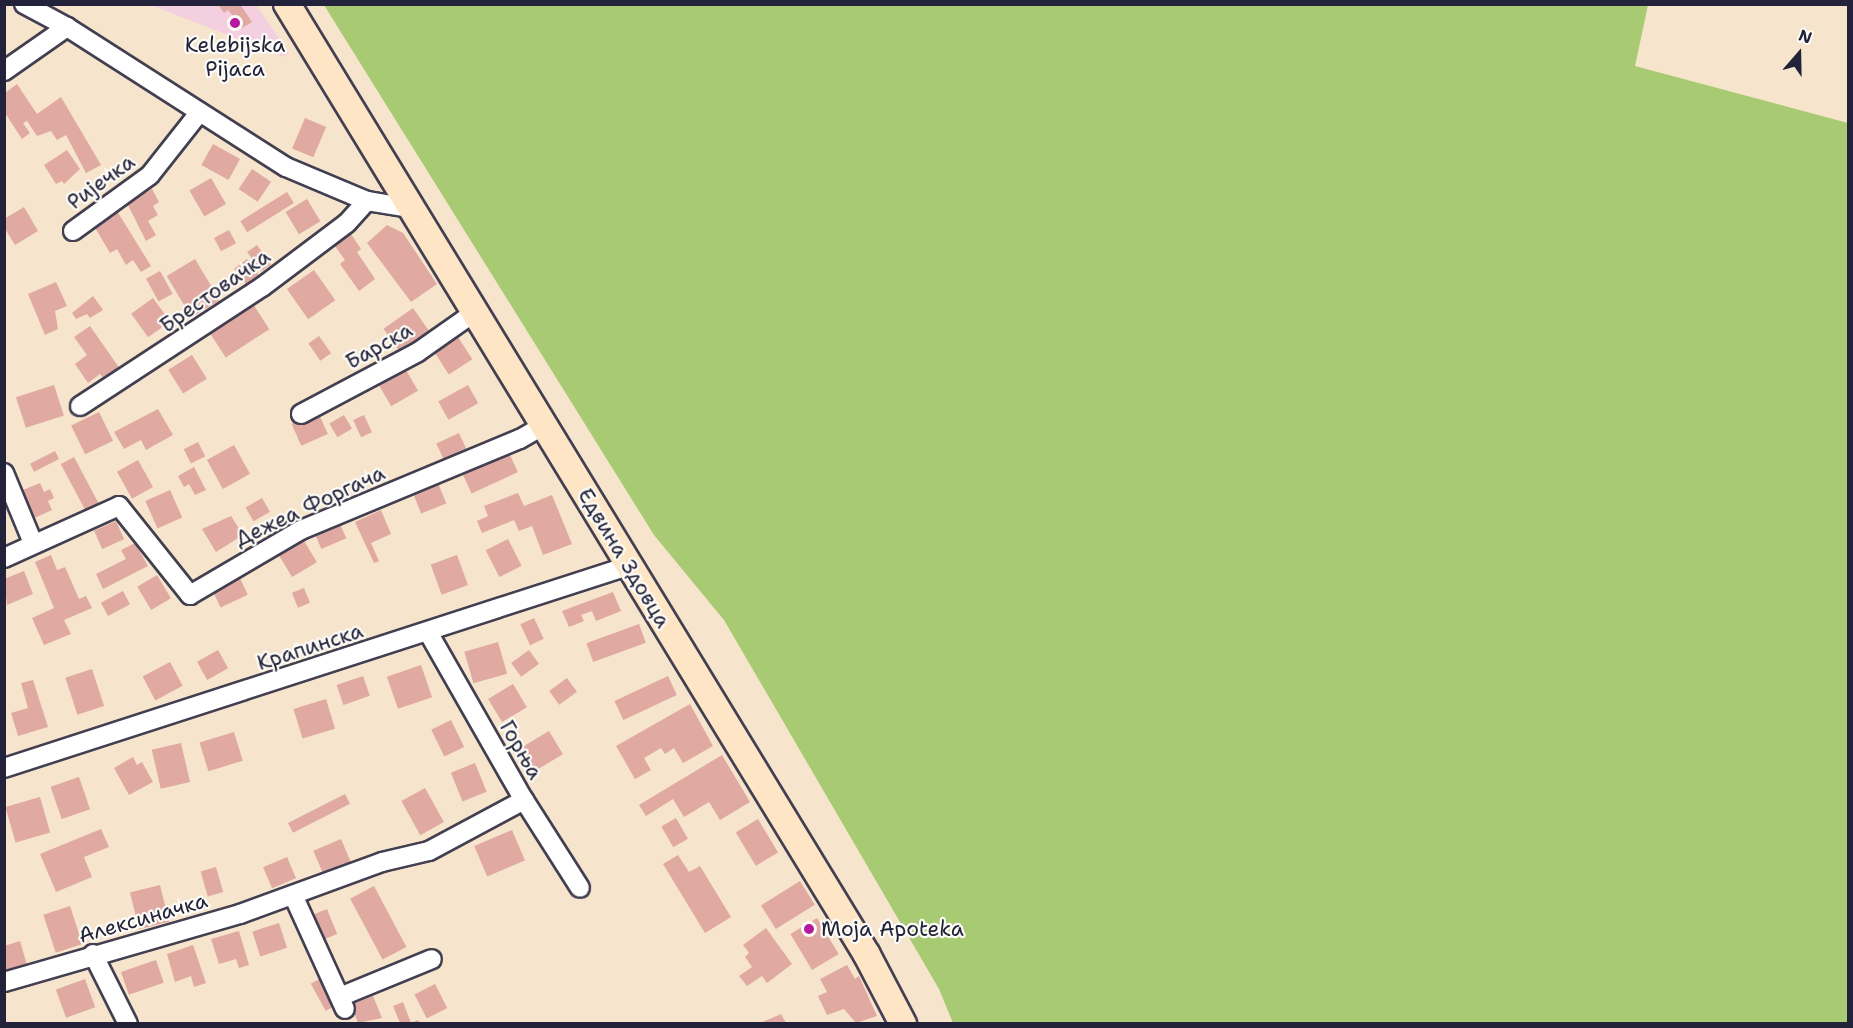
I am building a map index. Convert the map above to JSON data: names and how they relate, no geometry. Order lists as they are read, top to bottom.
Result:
{
  "streets": {
    "main road": ["Едвина Здовца"],
    "street": [
      "Ријечка",
      "Брестовачка",
      "Барска",
      "Дежеа Форгача",
      "Крапинска",
      "Горња",
      "Алексиначка"
    ]
  },
  "crossings": [
    ["Барска", "Едвина Здовца"],
    ["Дежеа Форгача", "Едвина Здовца"],
    ["Едвина Здовца", "Крапинска"],
    ["Крапинска", "Горња"],
    ["Горња", "Алексиначка"]
  ],
  "places": ["Kelebijska Pijaca", "Moja Apoteka"],
  "north": "top"
}
